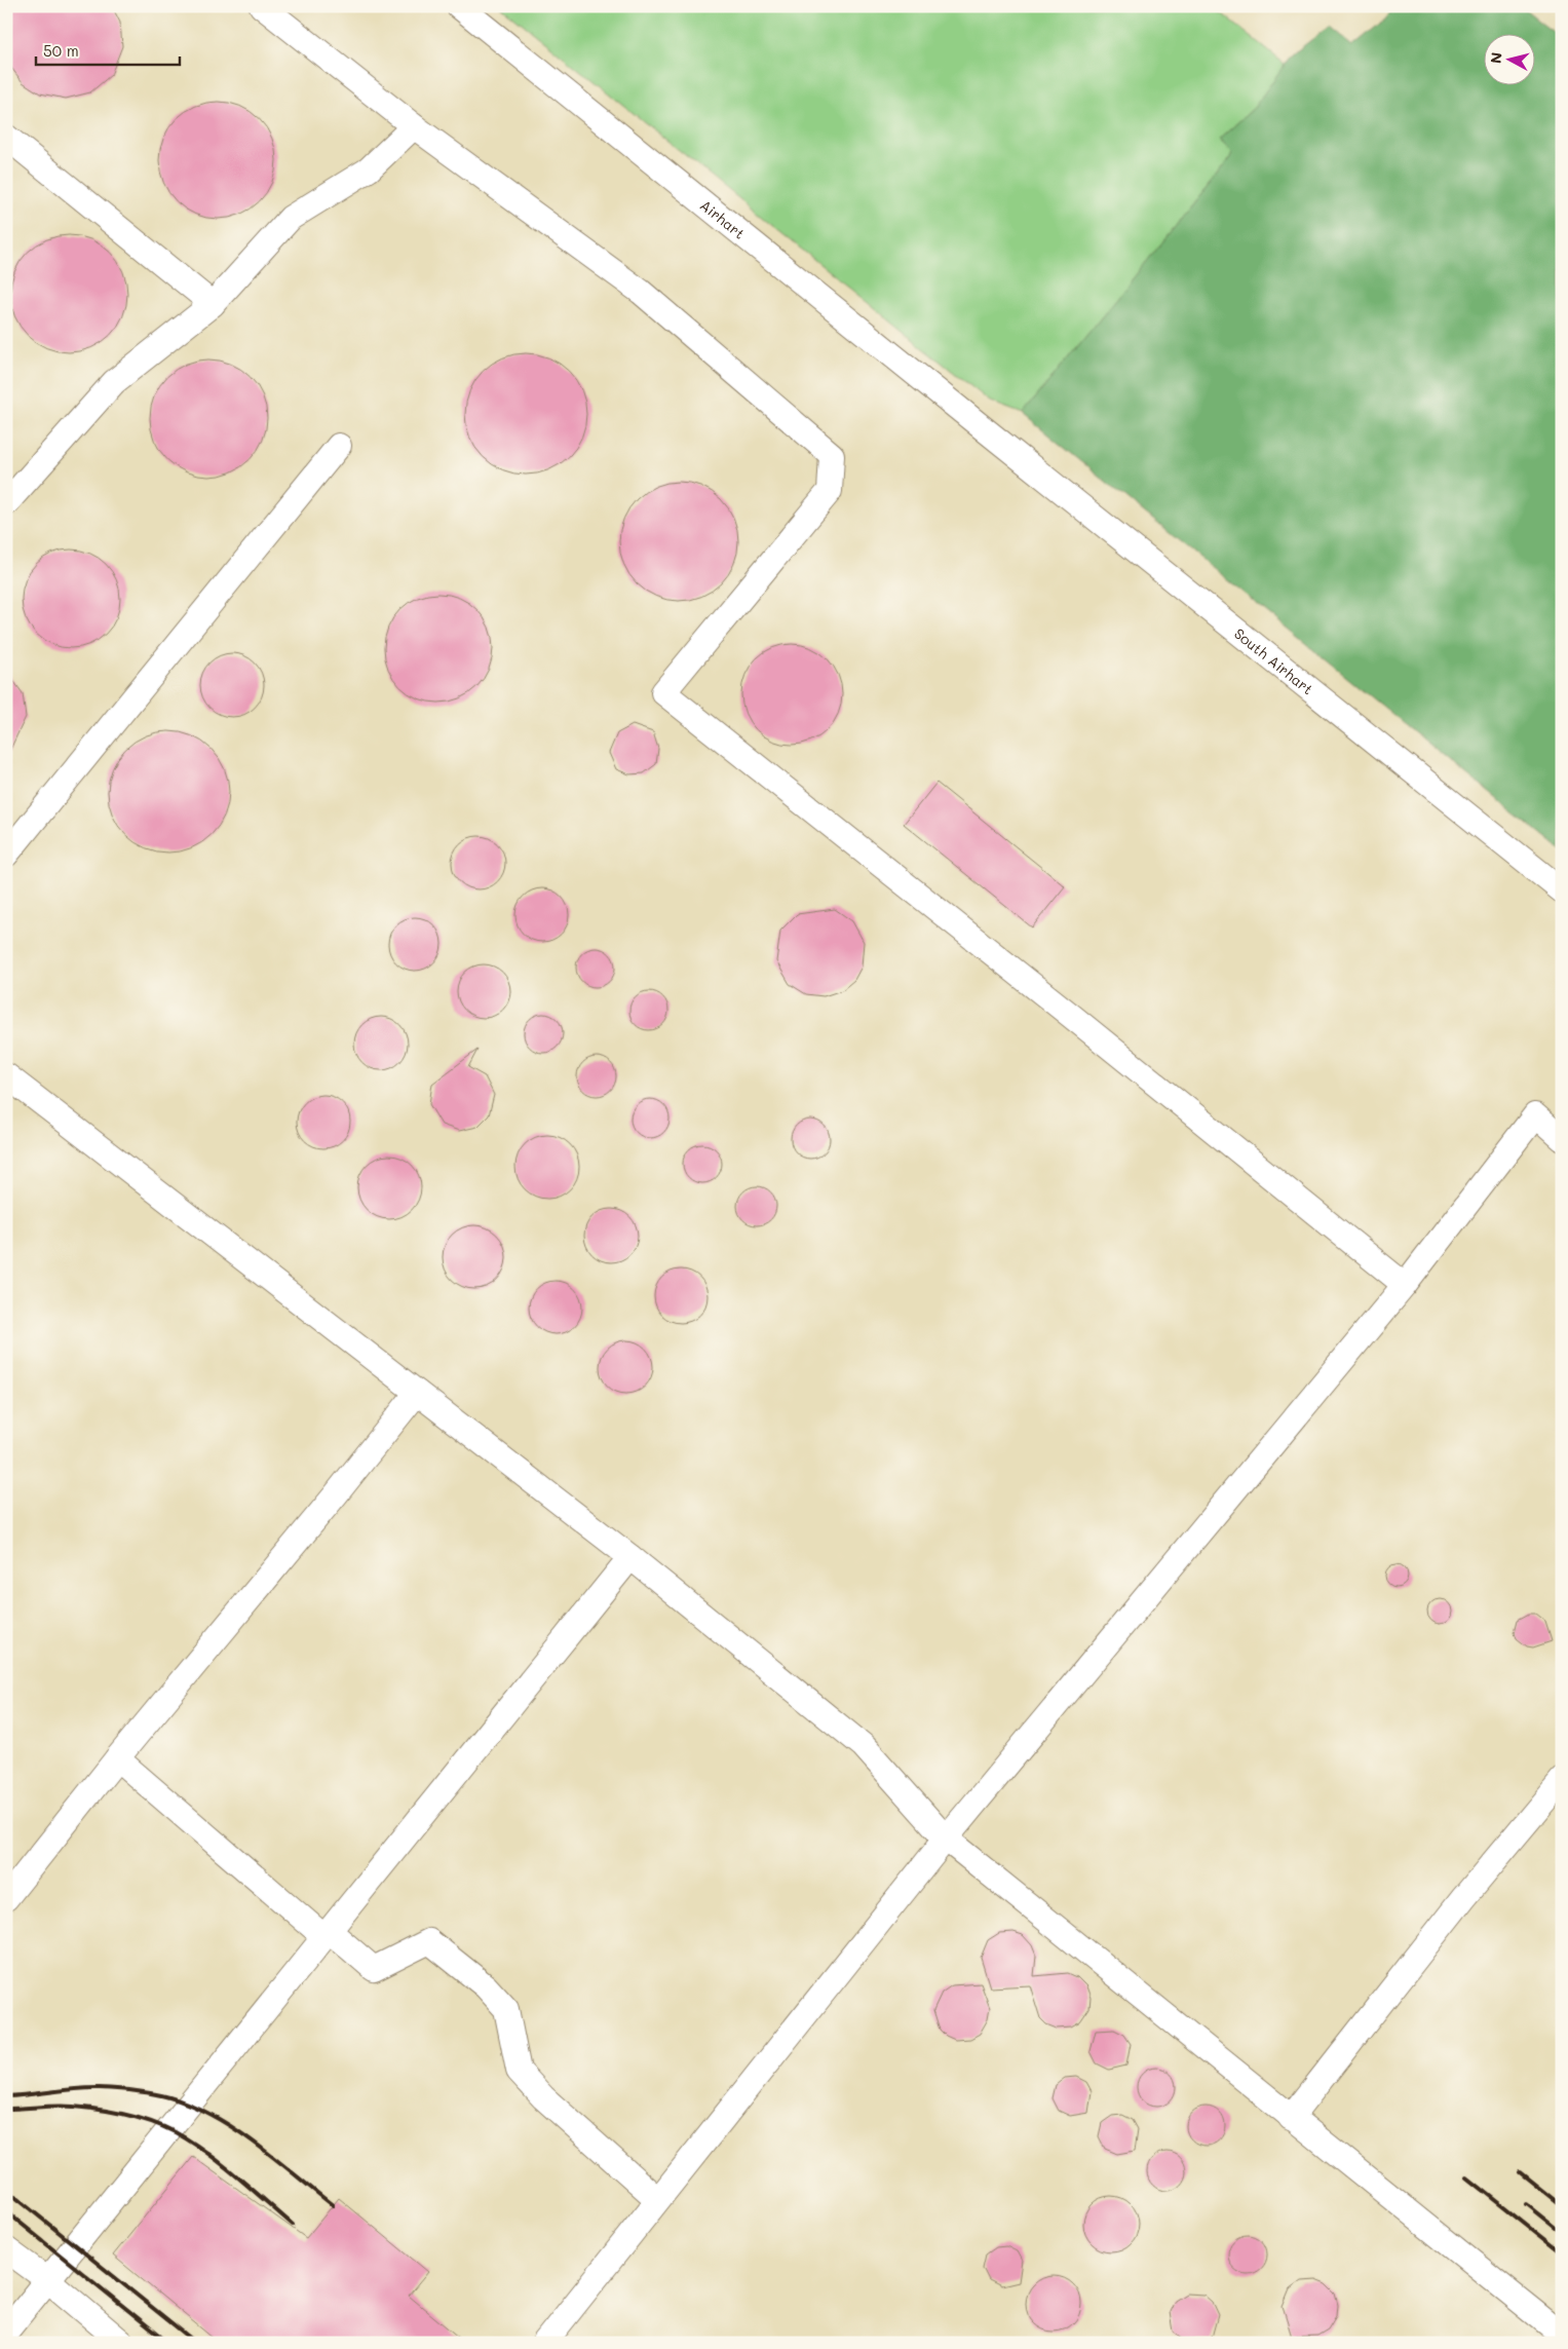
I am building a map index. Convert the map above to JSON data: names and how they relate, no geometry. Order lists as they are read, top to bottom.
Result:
{
  "streets": {
    "street": ["Airhart", "South Airhart"]
  },
  "crossings": [
    ["Airhart", "South Airhart"]
  ],
  "scale_bar": "50 m",
  "north": "left"
}
